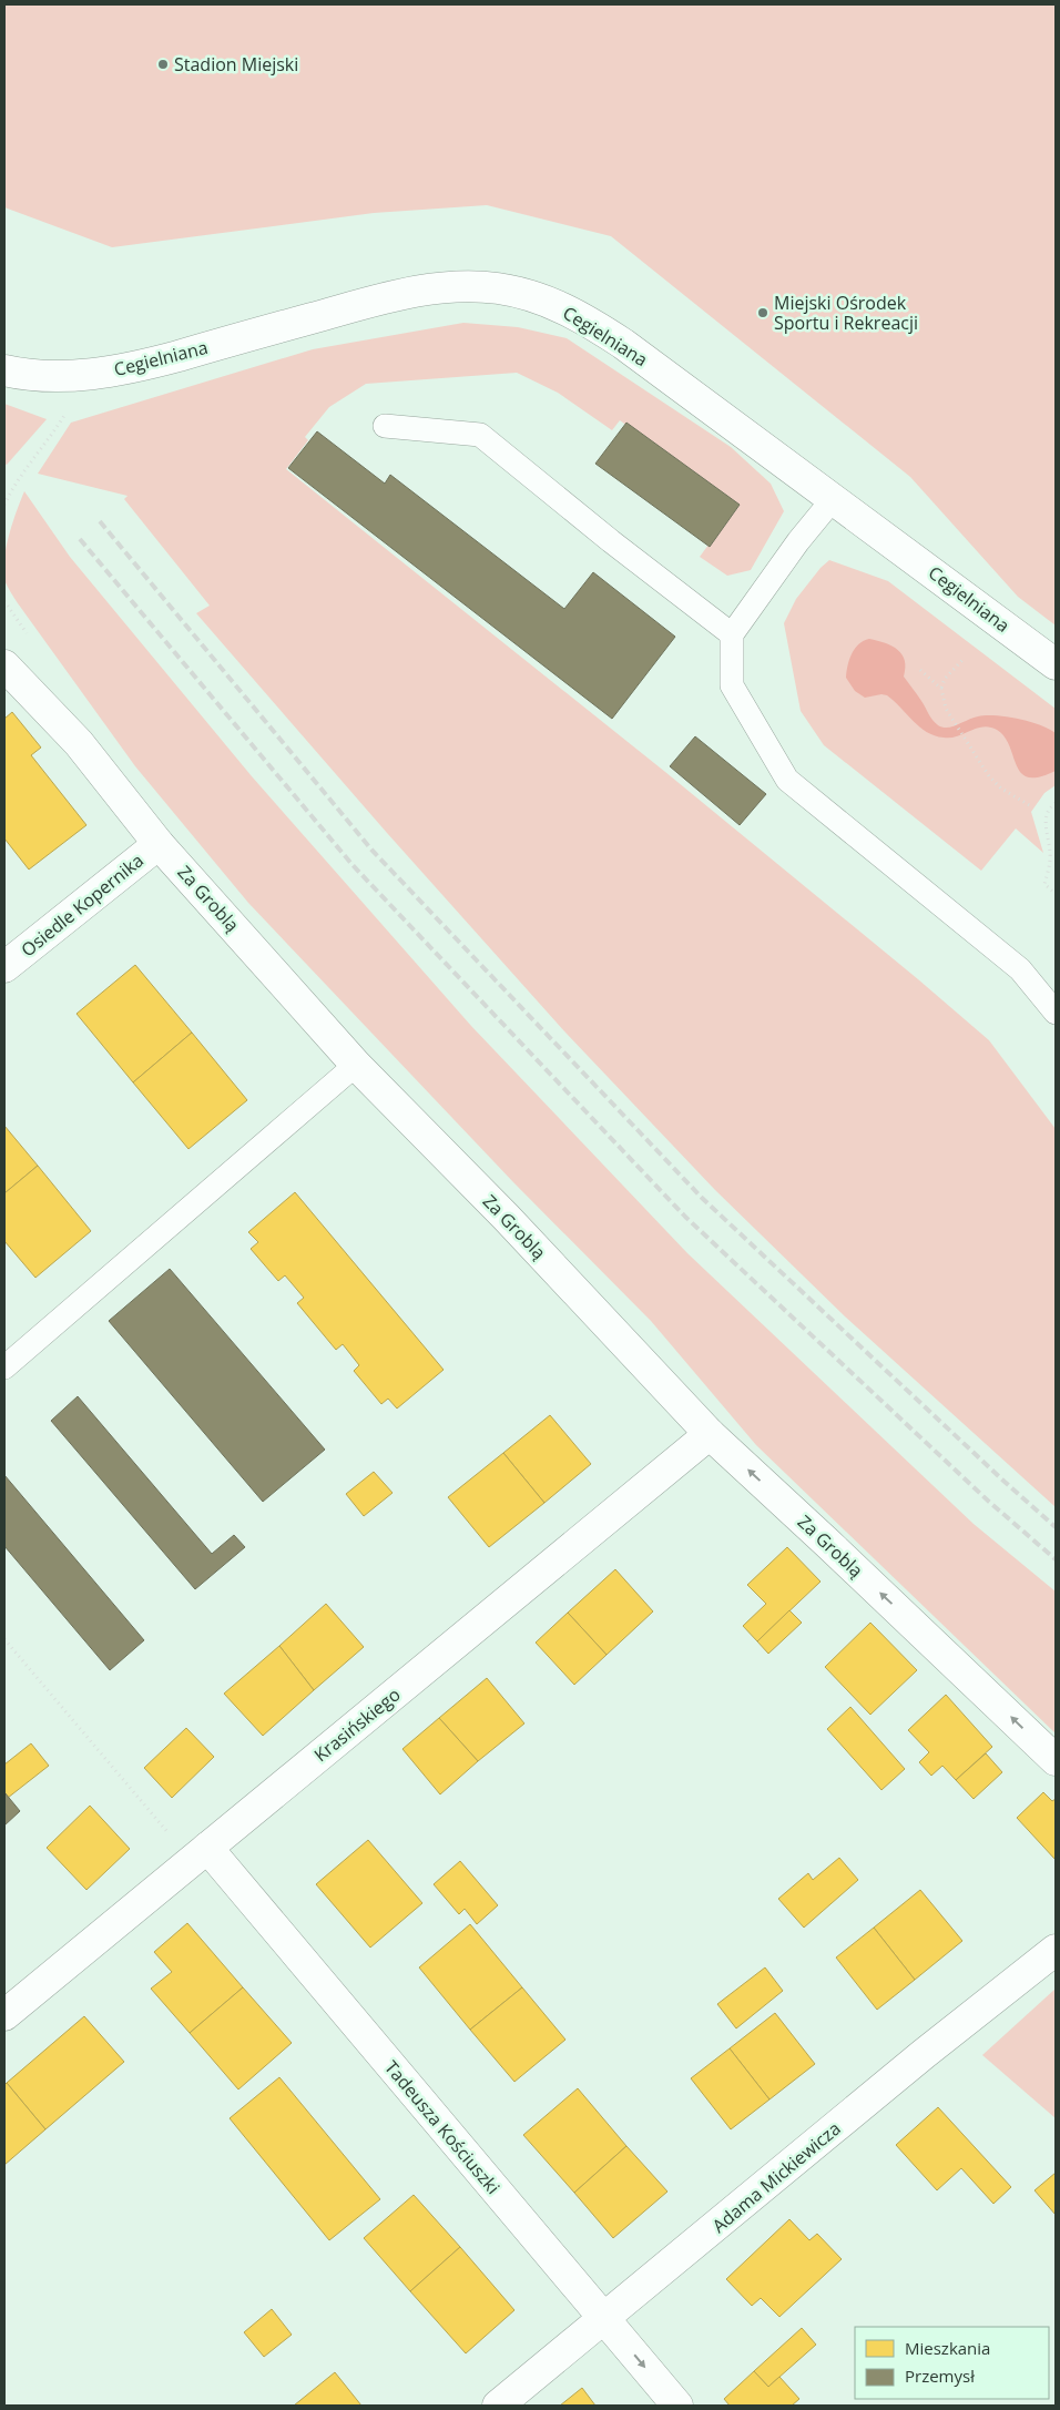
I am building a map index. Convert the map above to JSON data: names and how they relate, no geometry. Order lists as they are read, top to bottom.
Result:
{
  "streets": {
    "street": [
      "Cegielniana",
      "Za Groblą",
      "Osiedle Kopernika",
      "Krasińskiego",
      "Tadeusza Kościuszki",
      "Adama Mickiewicza"
    ]
  },
  "crossings": [
    ["Za Groblą", "Osiedle Kopernika"],
    ["Za Groblą", "Krasińskiego"],
    ["Krasińskiego", "Tadeusza Kościuszki"],
    ["Tadeusza Kościuszki", "Adama Mickiewicza"]
  ],
  "places": ["Stadion Miejski", "Miejski Ośrodek Sportu i Rekreacji"],
  "legend": ["Mieszkania", "Przemysł"]
}
